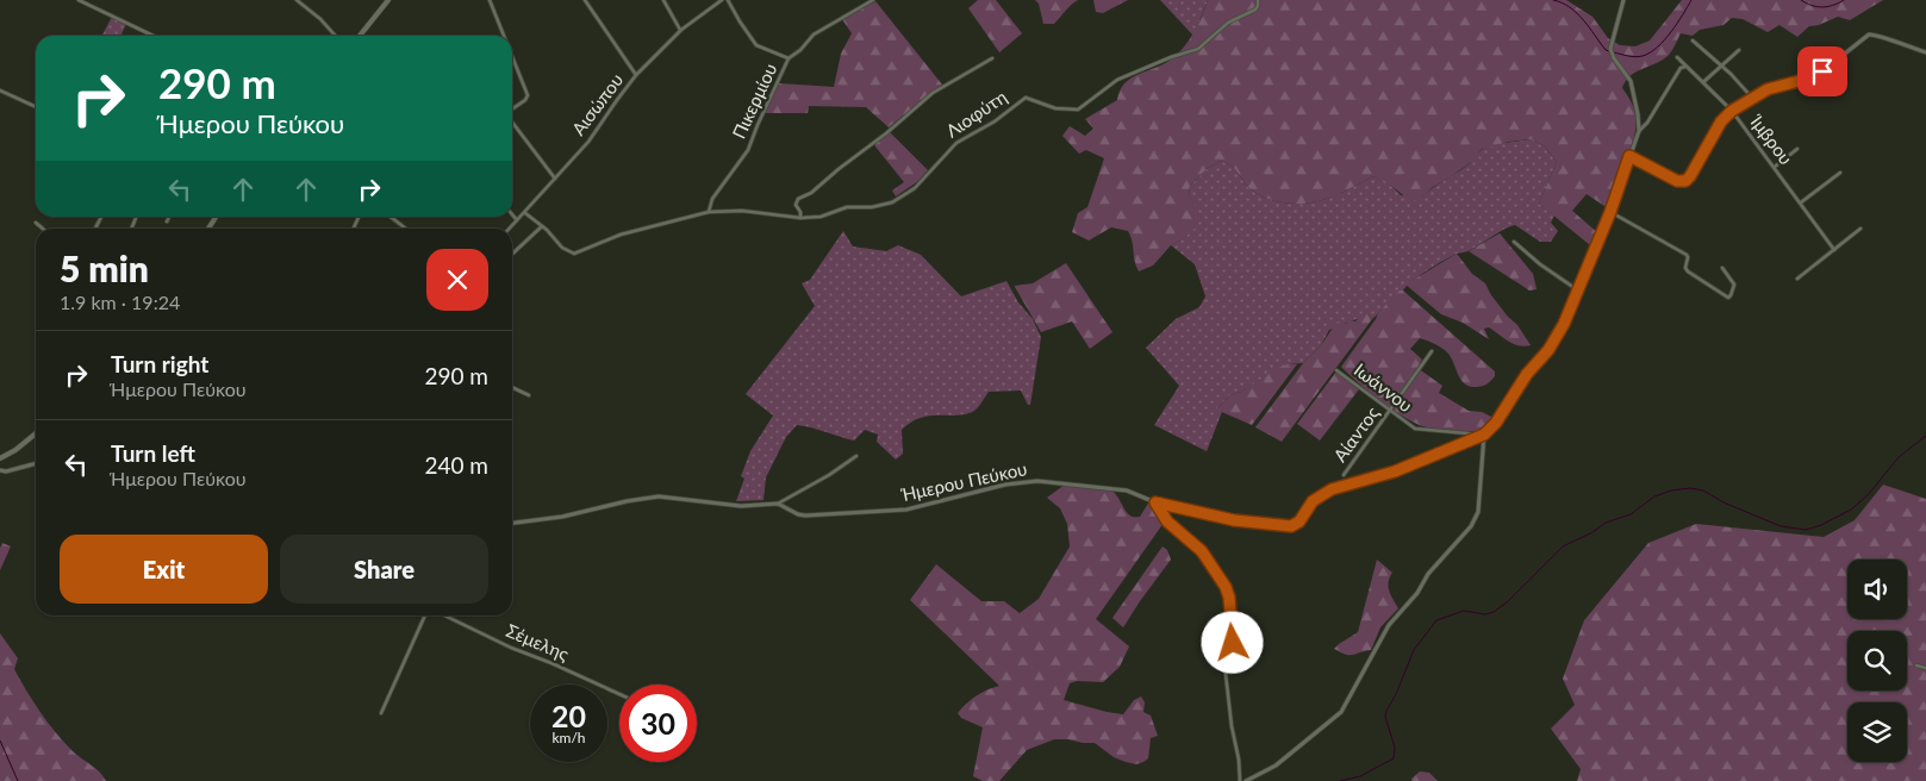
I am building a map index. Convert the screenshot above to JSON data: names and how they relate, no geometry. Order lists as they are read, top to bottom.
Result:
{
  "streets": {
    "street": [
      "Πικερμίου",
      "Αισώπου",
      "Λιοφύτη",
      "Ίμβρου",
      "Ιωάννου",
      "Αίαντος",
      "Ήμερου Πεύκου",
      "Σέμελης"
    ]
  },
  "crossings": [
    ["Ιωάννου", "Αίαντος"],
    ["Ιωάννου", "Ήμερου Πεύκου"]
  ],
  "page": {
    "turn": ["290 m", "Ήμερου Πεύκου"],
    "heading": ["5 min", "1.9 km · 19:24"],
    "list": [
      {
        "name": "Turn right",
        "note": "Ήμερου Πεύκου",
        "value": "290 m"
      },
      {
        "name": "Turn left",
        "note": "Ήμερου Πεύκου",
        "value": "240 m"
      }
    ],
    "buttons": ["Exit", "Share"],
    "speed": "20 km/h",
    "limit": "30"
  }
}
